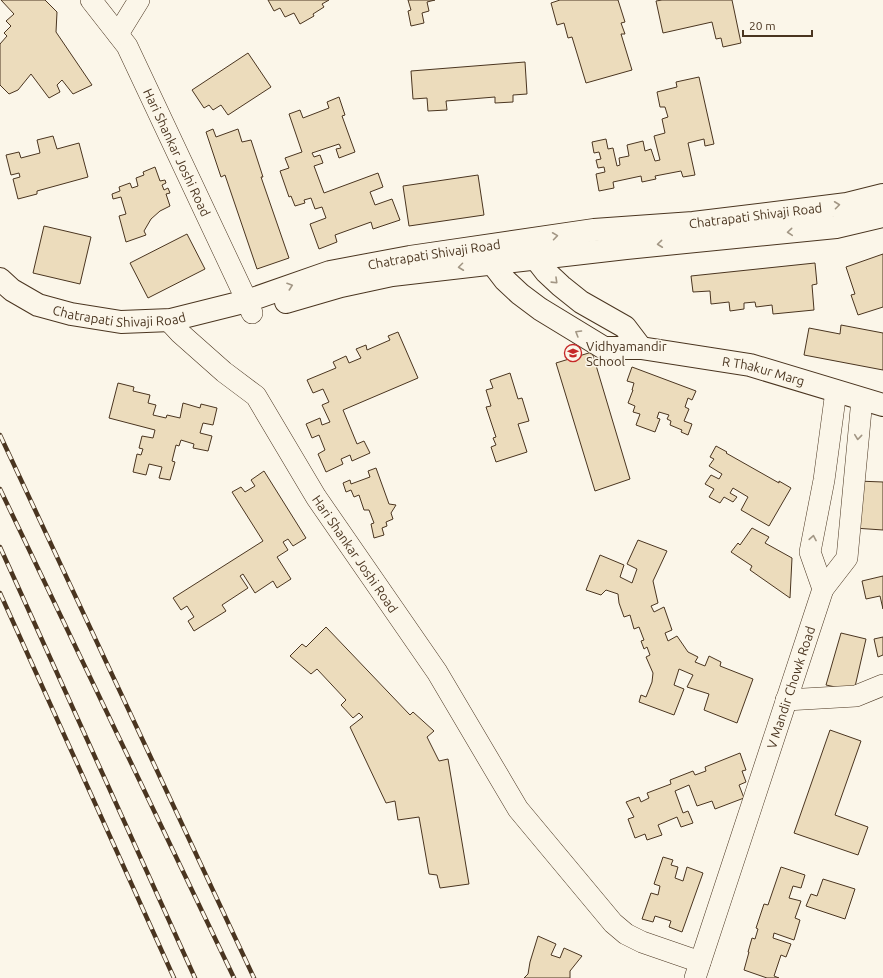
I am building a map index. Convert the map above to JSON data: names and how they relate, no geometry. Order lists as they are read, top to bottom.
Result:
{
  "streets": {
    "main road": ["Chatrapati Shivaji Road", "R Thakur Marg"],
    "street": ["Hari Shankar Joshi Road", "V Mandir Chowk Road"]
  },
  "crossings": [
    ["Hari Shankar Joshi Road", "Chatrapati Shivaji Road"],
    ["Hari Shankar Joshi Road", "V Mandir Chowk Road"],
    ["Chatrapati Shivaji Road", "R Thakur Marg"],
    ["R Thakur Marg", "V Mandir Chowk Road"]
  ],
  "places": {
    "school or university": ["Vidhyamandir School"]
  },
  "scale_bar": "20 m"
}
